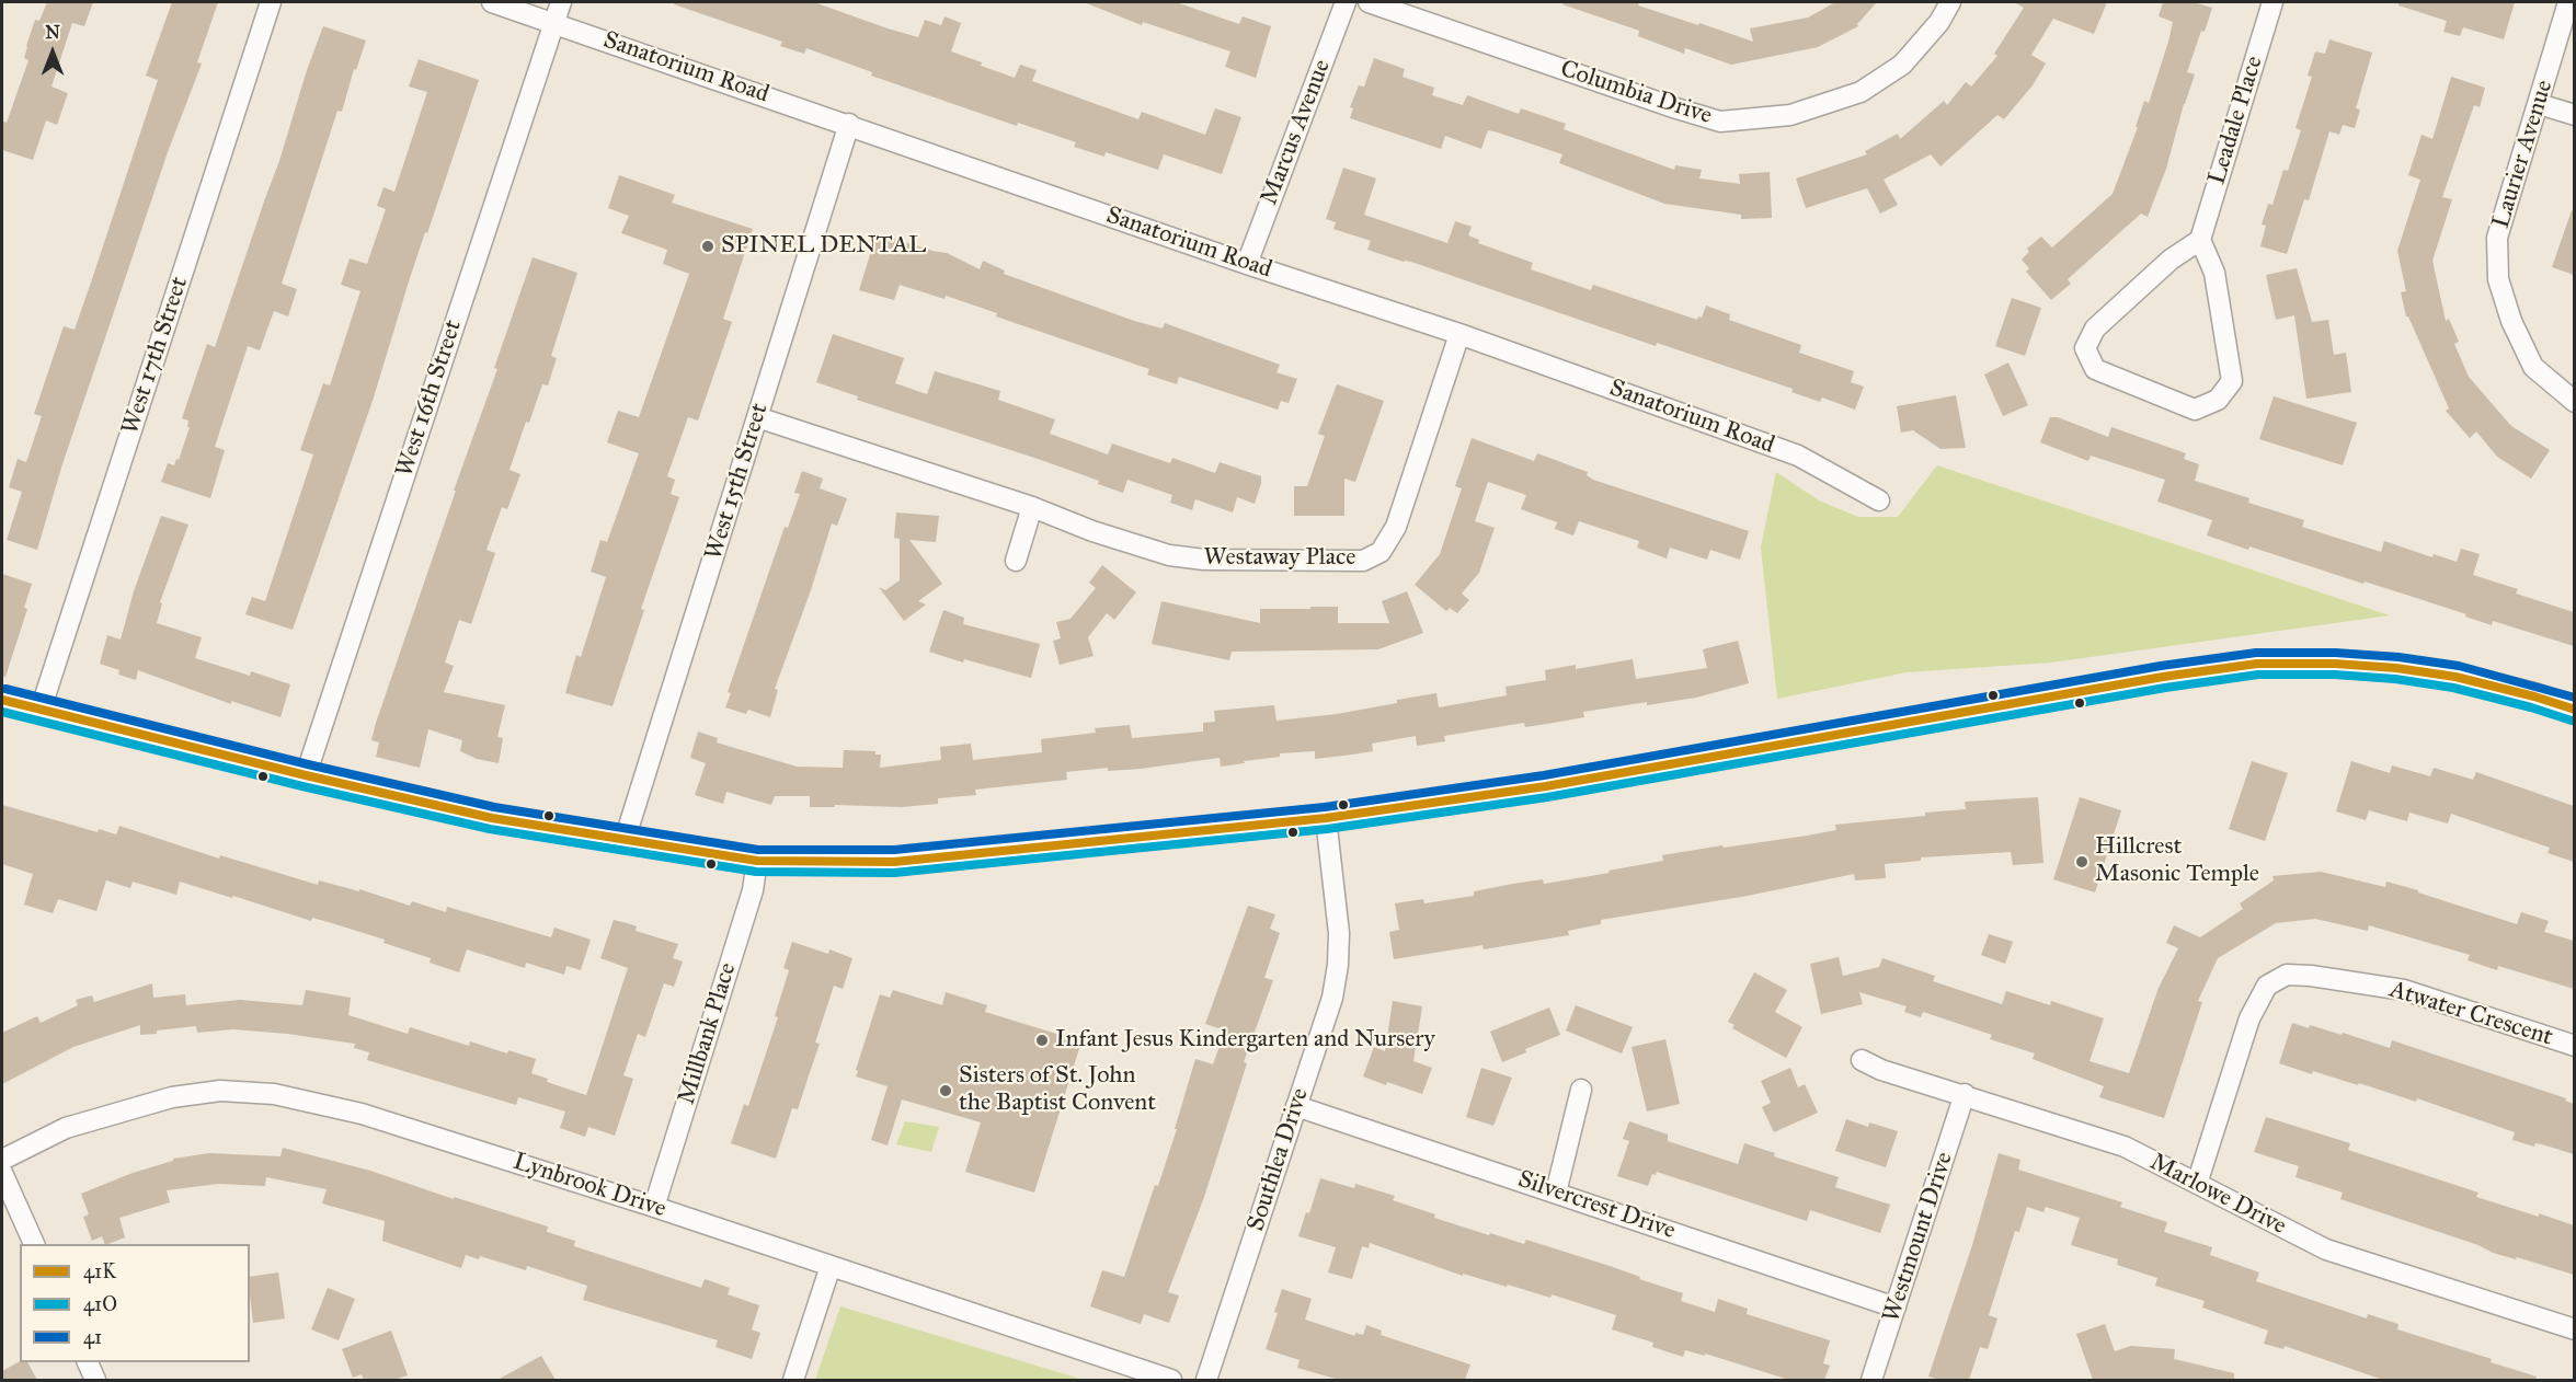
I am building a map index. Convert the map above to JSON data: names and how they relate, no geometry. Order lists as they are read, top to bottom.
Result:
{
  "streets": {
    "street": [
      "Sanatorium Road",
      "Columbia Drive",
      "Leadale Place",
      "Marcus Avenue",
      "Laurier Avenue",
      "West 17th Street",
      "West 16th Street",
      "West 15th Street",
      "Westaway Place",
      "Atwater Crescent",
      "Millbank Place",
      "Southlea Drive",
      "Lynbrook Drive",
      "Marlowe Drive",
      "Silvercrest Drive",
      "Westmount Drive"
    ]
  },
  "crossings": [
    ["Sanatorium Road", "Marcus Avenue"],
    ["Sanatorium Road", "West 16th Street"],
    ["Sanatorium Road", "West 15th Street"],
    ["Sanatorium Road", "Westaway Place"],
    ["West 15th Street", "Westaway Place"],
    ["Atwater Crescent", "Marlowe Drive"],
    ["Millbank Place", "Lynbrook Drive"],
    ["Southlea Drive", "Silvercrest Drive"],
    ["Marlowe Drive", "Westmount Drive"],
    ["Silvercrest Drive", "Westmount Drive"]
  ],
  "places": [
    "SPINEL DENTAL",
    "Hillcrest Masonic Temple",
    "Infant Jesus Kindergarten and Nursery",
    "Sisters of St. John the Baptist Convent"
  ],
  "lines": ["transit line 41", "transit line 41K", "transit line 41O"],
  "legend": ["41K", "41O", "41"],
  "north": "top"
}
